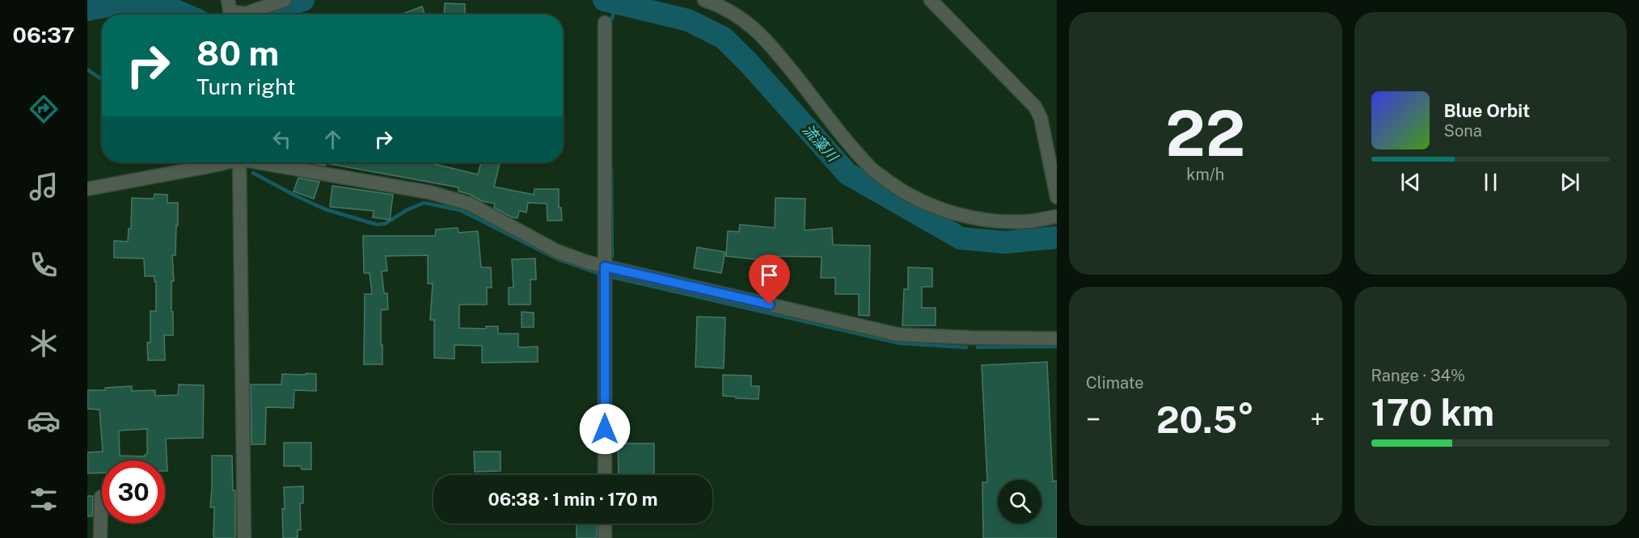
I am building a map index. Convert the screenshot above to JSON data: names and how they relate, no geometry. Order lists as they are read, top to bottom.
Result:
{
  "water": ["流藻川"],
  "page": {
    "tabs": "06:37",
    "tile": [
      ["22", "km/h"],
      "Climate",
      ["Range · 34%", "170 km"]
    ],
    "turn": ["80 m", "Turn right"],
    "song": ["Blue Orbit", "Sona"],
    "heat": ["−", "20.5°", "+"],
    "limit": "30",
    "trip": "06:38 · 1 min · 170 m"
  }
}
